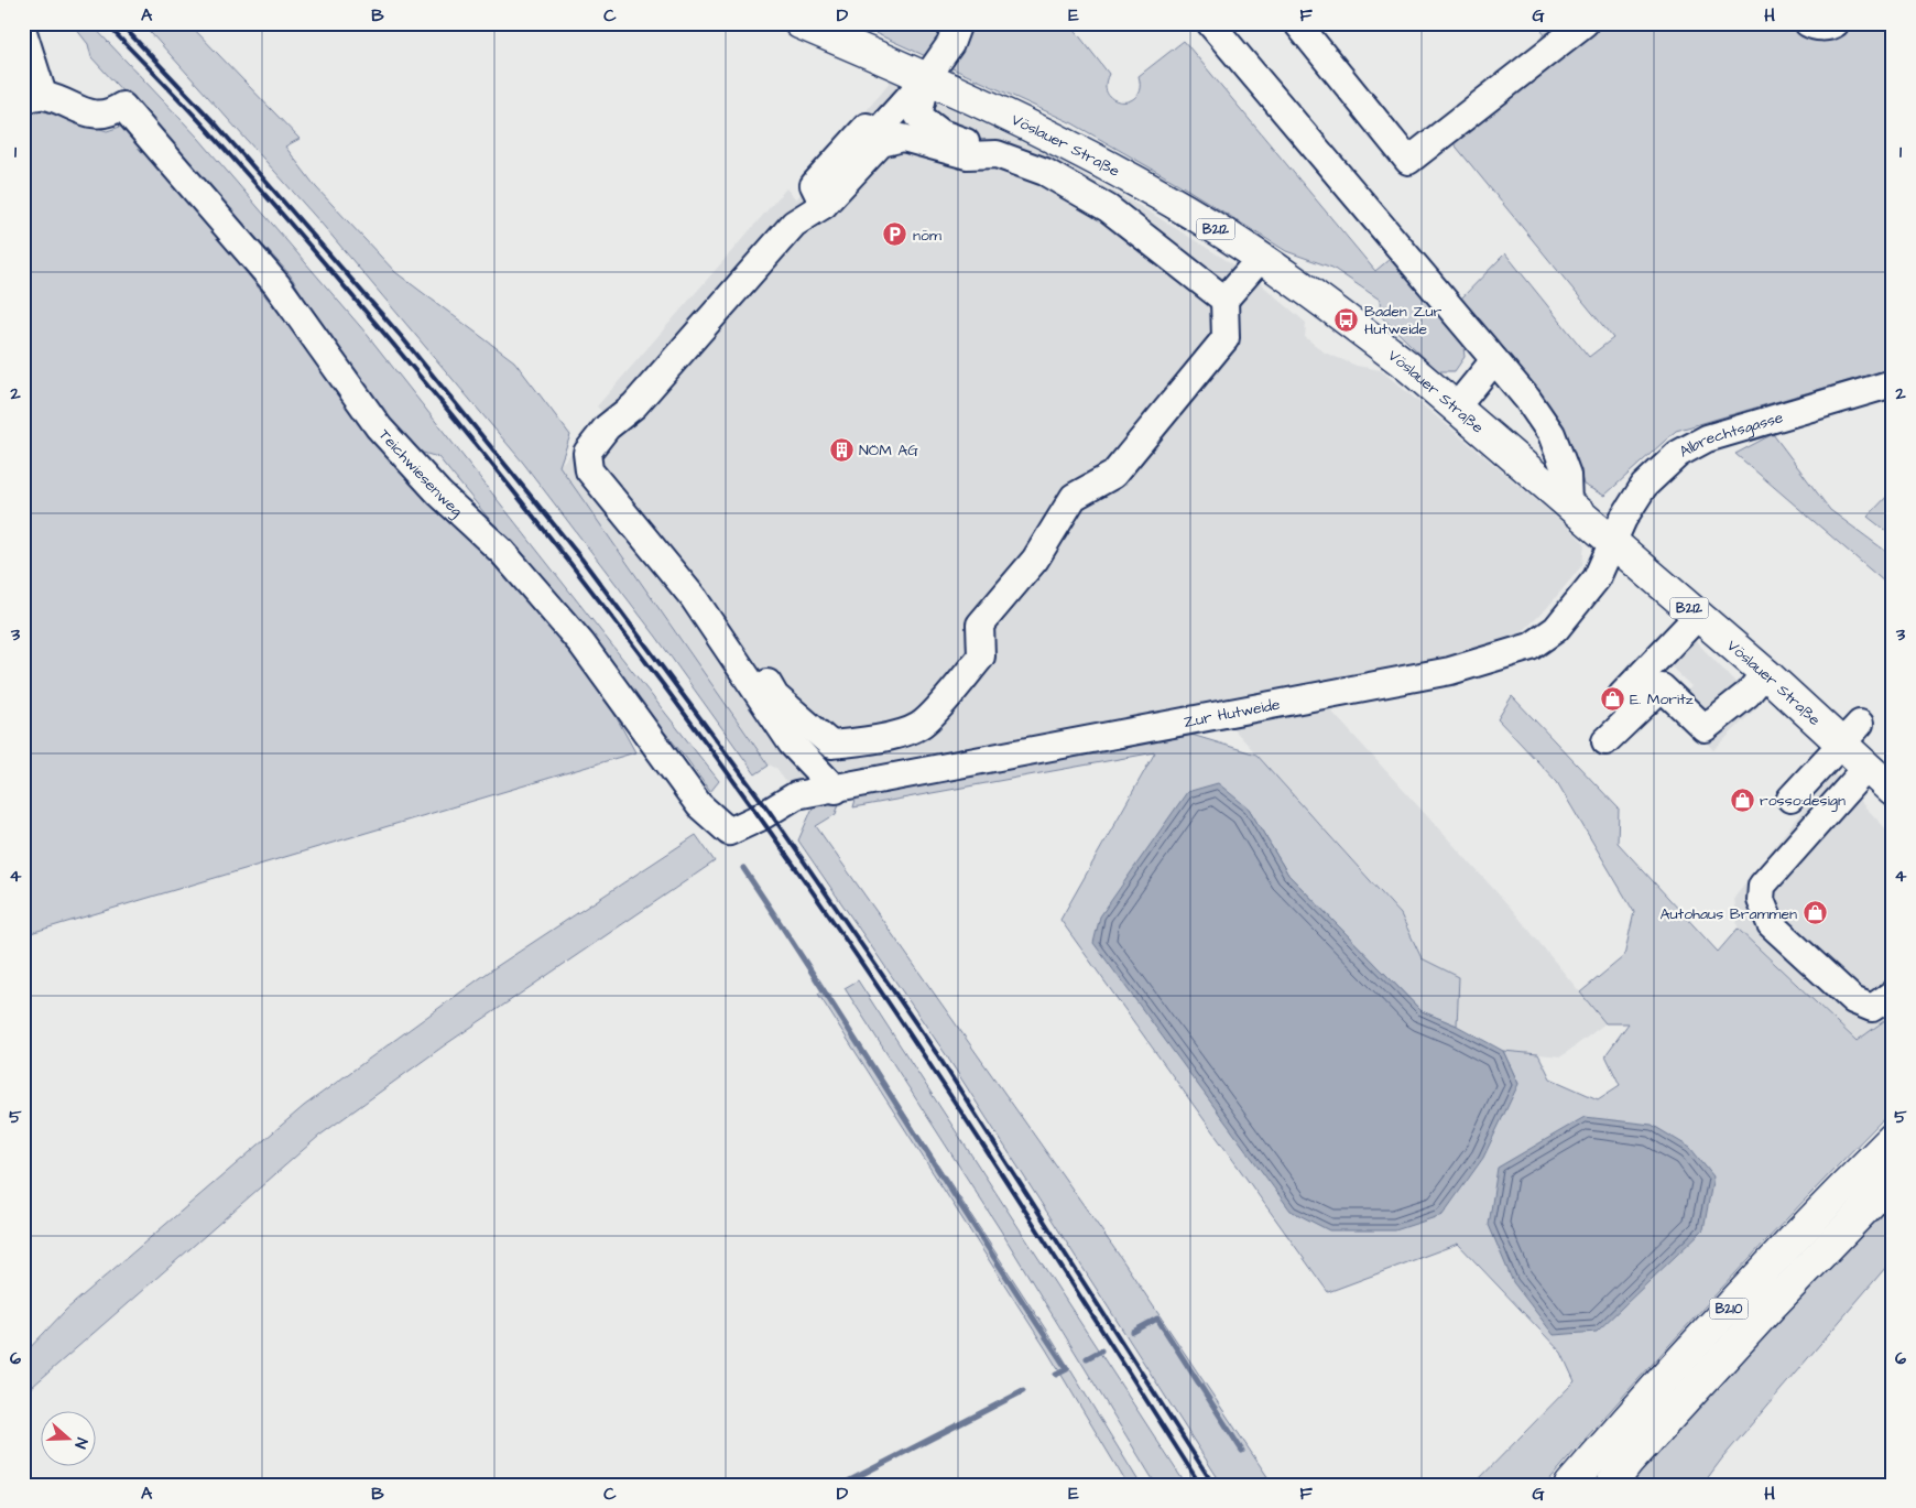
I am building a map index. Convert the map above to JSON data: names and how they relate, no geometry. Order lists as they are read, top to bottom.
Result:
{
  "streets": {
    "main road": ["Vöslauer Straße", "B212", "B210"],
    "street": ["Albrechtsgasse", "Teichwiesenweg", "Zur Hutweide"]
  },
  "crossings": [
    ["Vöslauer Straße", "Albrechtsgasse"],
    ["Vöslauer Straße", "Zur Hutweide"],
    ["Albrechtsgasse", "Zur Hutweide"],
    ["Teichwiesenweg", "Zur Hutweide"]
  ],
  "places": {
    "parking": ["nöm"],
    "bus stop": ["Baden Zur Hutweide"],
    "building": ["NÖM AG"],
    "shop": ["E. Moritz", "rosso:design", "Autohaus Brammen"]
  },
  "north": "right",
  "grid": {
    "columns": [
      "A",
      "B",
      "C",
      "D",
      "E",
      "F",
      "G",
      "H"
    ],
    "rows": [
      "1",
      "2",
      "3",
      "4",
      "5",
      "6"
    ]
  }
}
